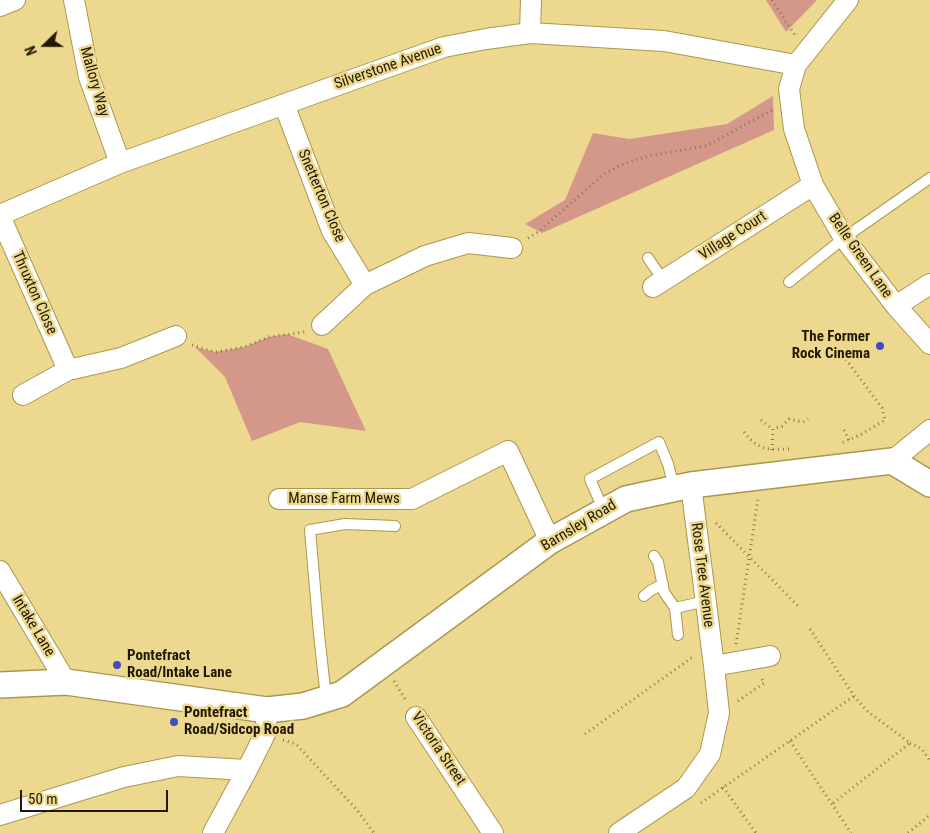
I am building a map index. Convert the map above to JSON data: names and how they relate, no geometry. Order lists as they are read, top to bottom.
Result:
{
  "streets": {
    "street": [
      "Silverstone Avenue",
      "Mallory Way",
      "Snetterton Close",
      "Village Court",
      "Belle Green Lane",
      "Thruxton Close",
      "Manse Farm Mews",
      "Barnsley Road",
      "Rose Tree Avenue",
      "Intake Lane",
      "Victoria Street"
    ]
  },
  "crossings": [
    ["Silverstone Avenue", "Mallory Way"],
    ["Silverstone Avenue", "Snetterton Close"],
    ["Silverstone Avenue", "Belle Green Lane"],
    ["Silverstone Avenue", "Thruxton Close"],
    ["Village Court", "Belle Green Lane"],
    ["Manse Farm Mews", "Barnsley Road"],
    ["Barnsley Road", "Rose Tree Avenue"],
    ["Barnsley Road", "Intake Lane"],
    ["Barnsley Road", "Victoria Street"]
  ],
  "places": ["The Former Rock Cinema", "Pontefract Road/Intake Lane", "Pontefract Road/Sidcop Road"],
  "scale_bar": "50 m",
  "north": "left"
}
